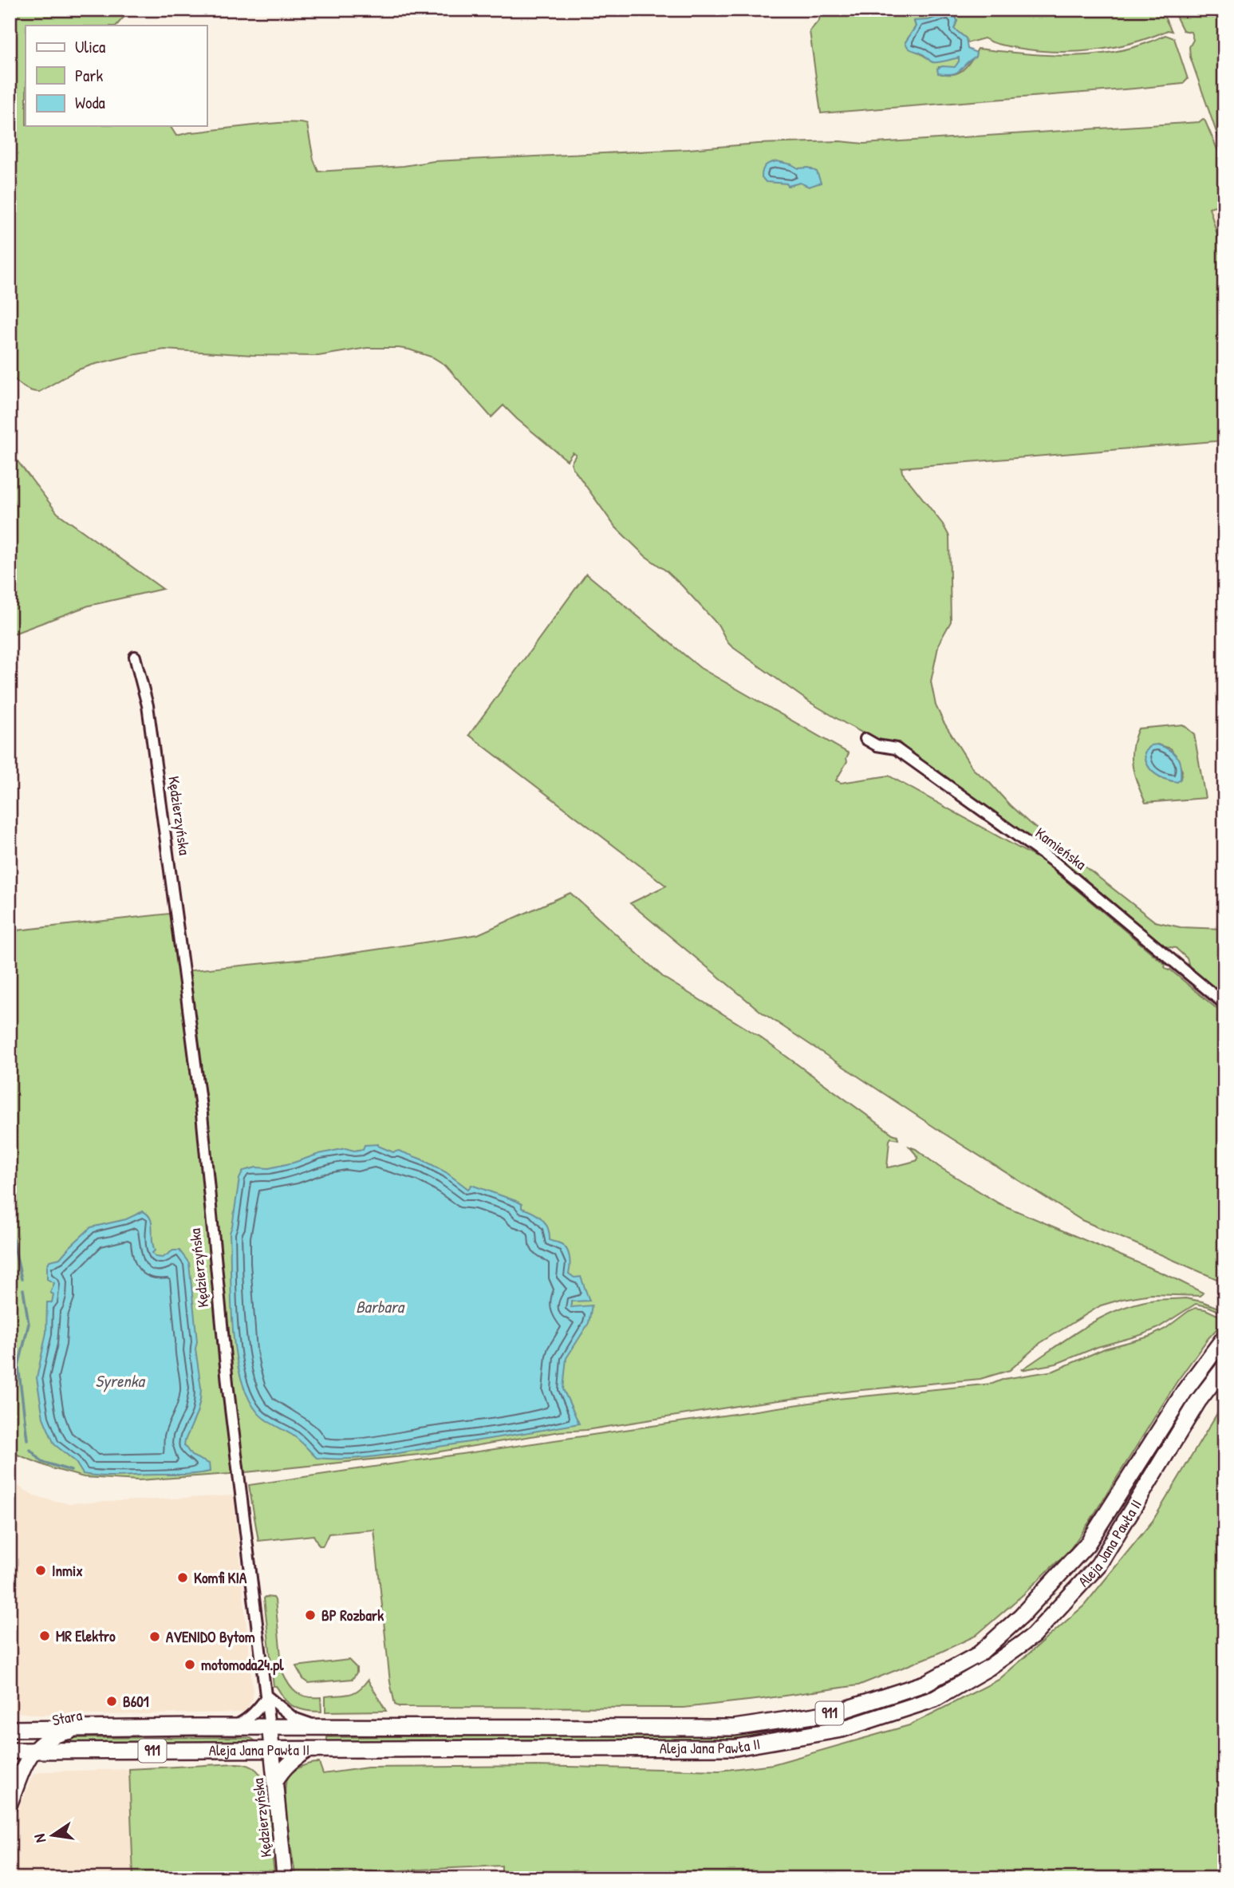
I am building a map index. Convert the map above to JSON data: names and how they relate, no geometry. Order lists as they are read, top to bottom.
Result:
{
  "streets": {
    "main road": ["Aleja Jana Pawła II", "911"],
    "street": ["Kędzierzyńska", "Kamieńska", "Stara"]
  },
  "crossings": [
    ["Kędzierzyńska", "Aleja Jana Pawła II"],
    ["Aleja Jana Pawła II", "911"],
    ["Aleja Jana Pawła II", "Stara"],
    ["911", "Stara"]
  ],
  "water": ["Barbara", "Syrenka"],
  "places": [
    "Inmix",
    "Komfi KIA",
    "BP Rozbark",
    "MR Elektro",
    "AVENIDO Bytom",
    "motomoda24.pl",
    "B601"
  ],
  "legend": ["Ulica", "Park", "Woda"],
  "north": "left"
}
